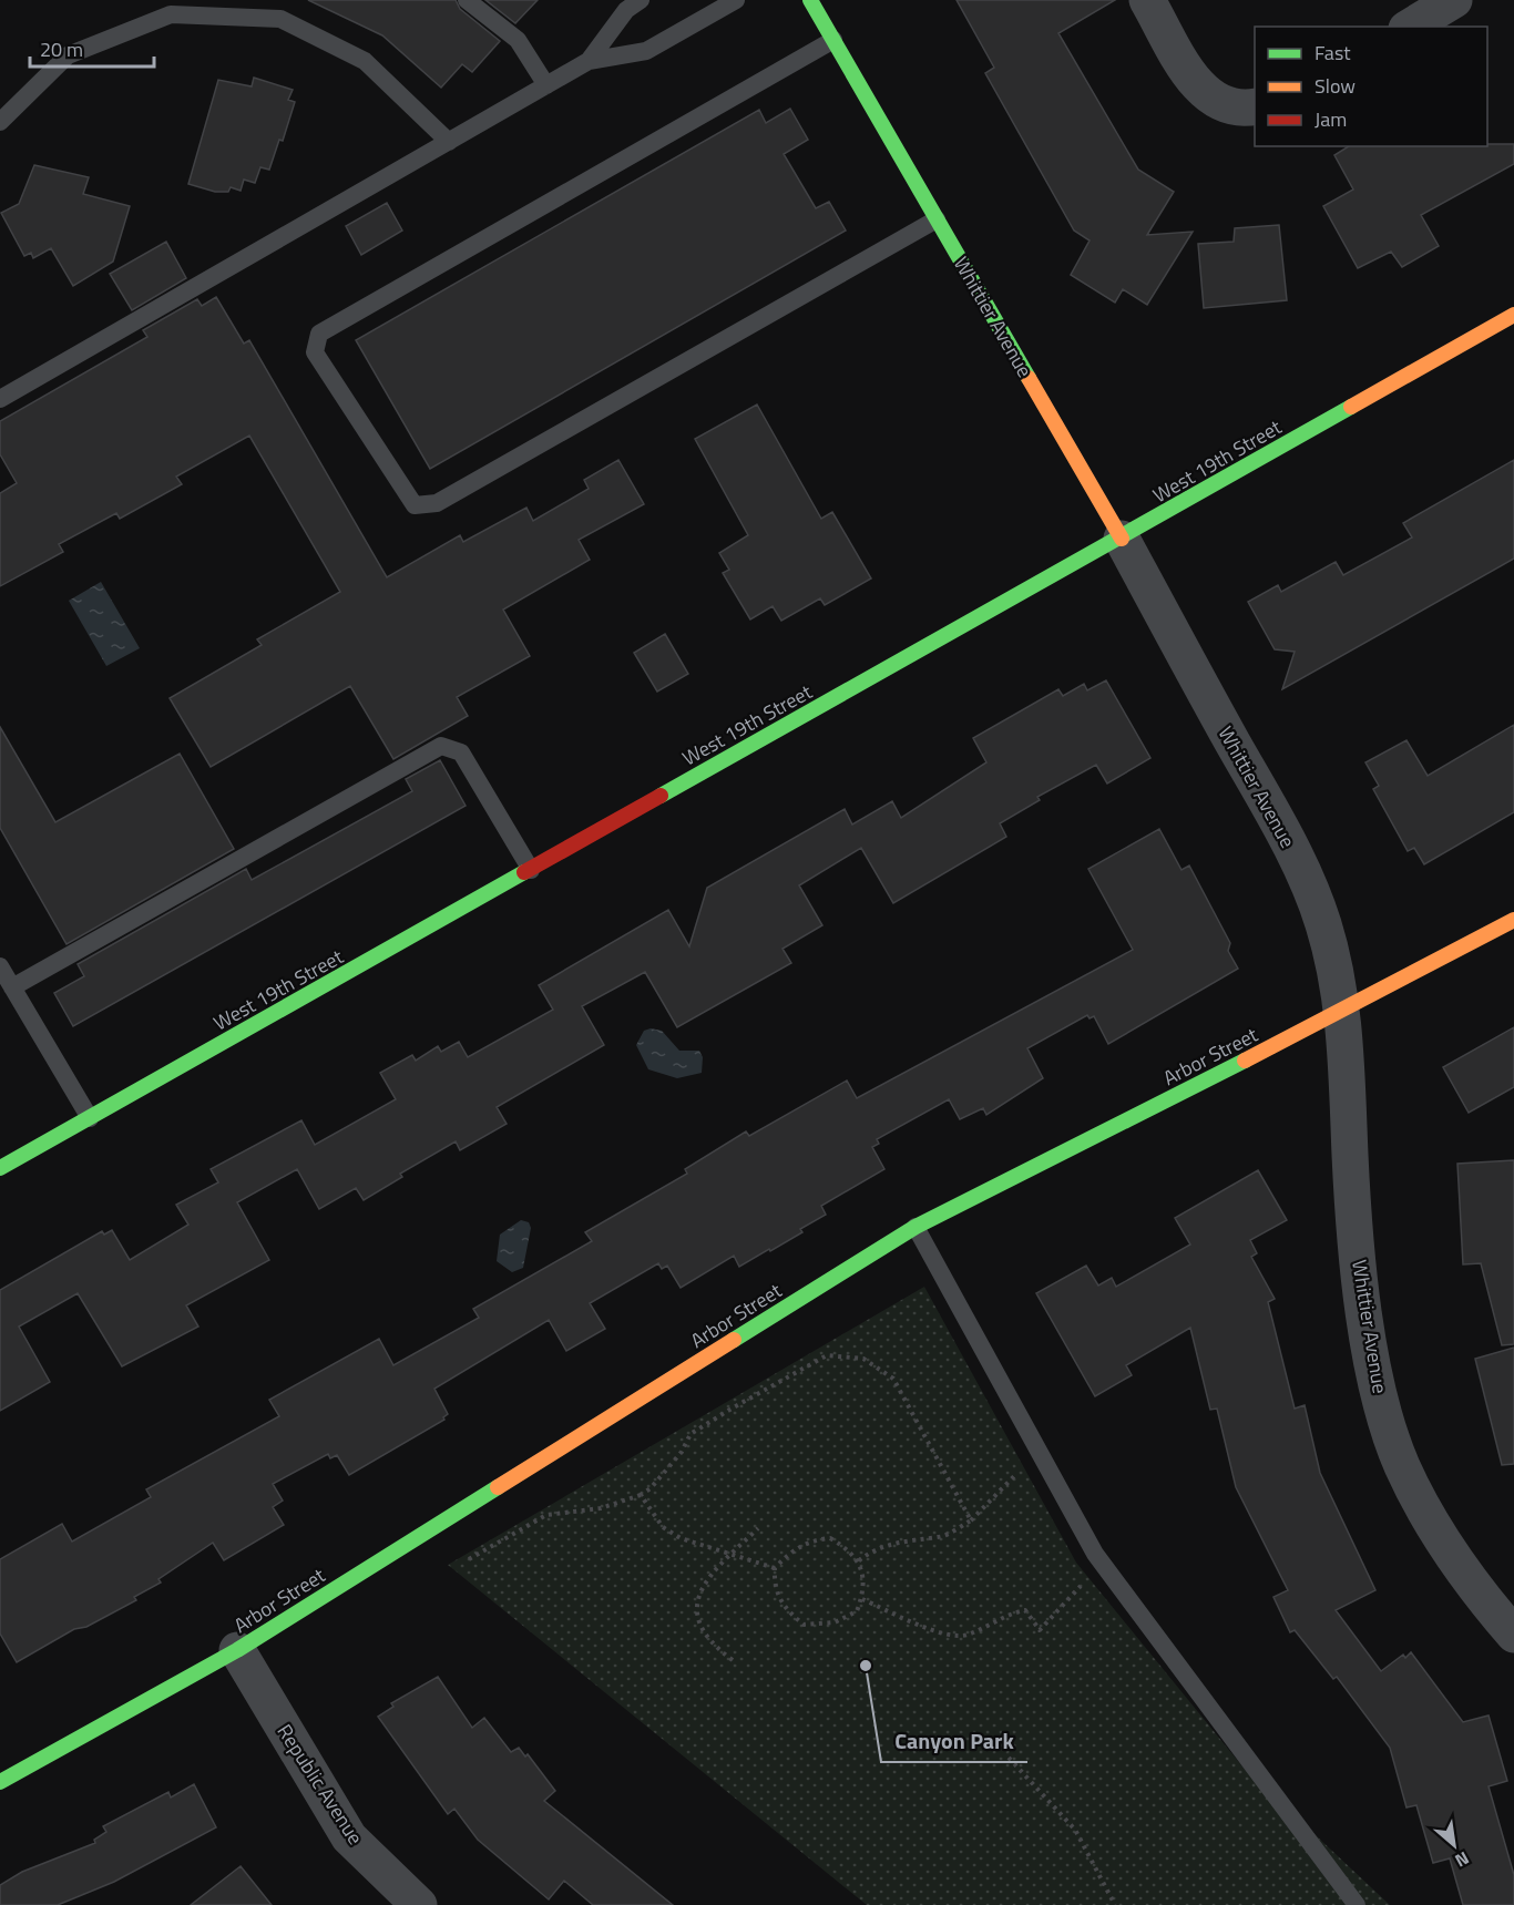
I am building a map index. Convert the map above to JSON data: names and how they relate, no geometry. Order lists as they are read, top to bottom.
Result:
{
  "streets": {
    "street": [
      "Whittier Avenue",
      "West 19th Street",
      "Arbor Street",
      "Republic Avenue"
    ]
  },
  "crossings": [
    ["Whittier Avenue", "West 19th Street"],
    ["Whittier Avenue", "Arbor Street"],
    ["Arbor Street", "Republic Avenue"]
  ],
  "places": ["Canyon Park"],
  "legend": ["Fast", "Slow", "Jam"],
  "scale_bar": "20 m",
  "north": "bottom right"
}
